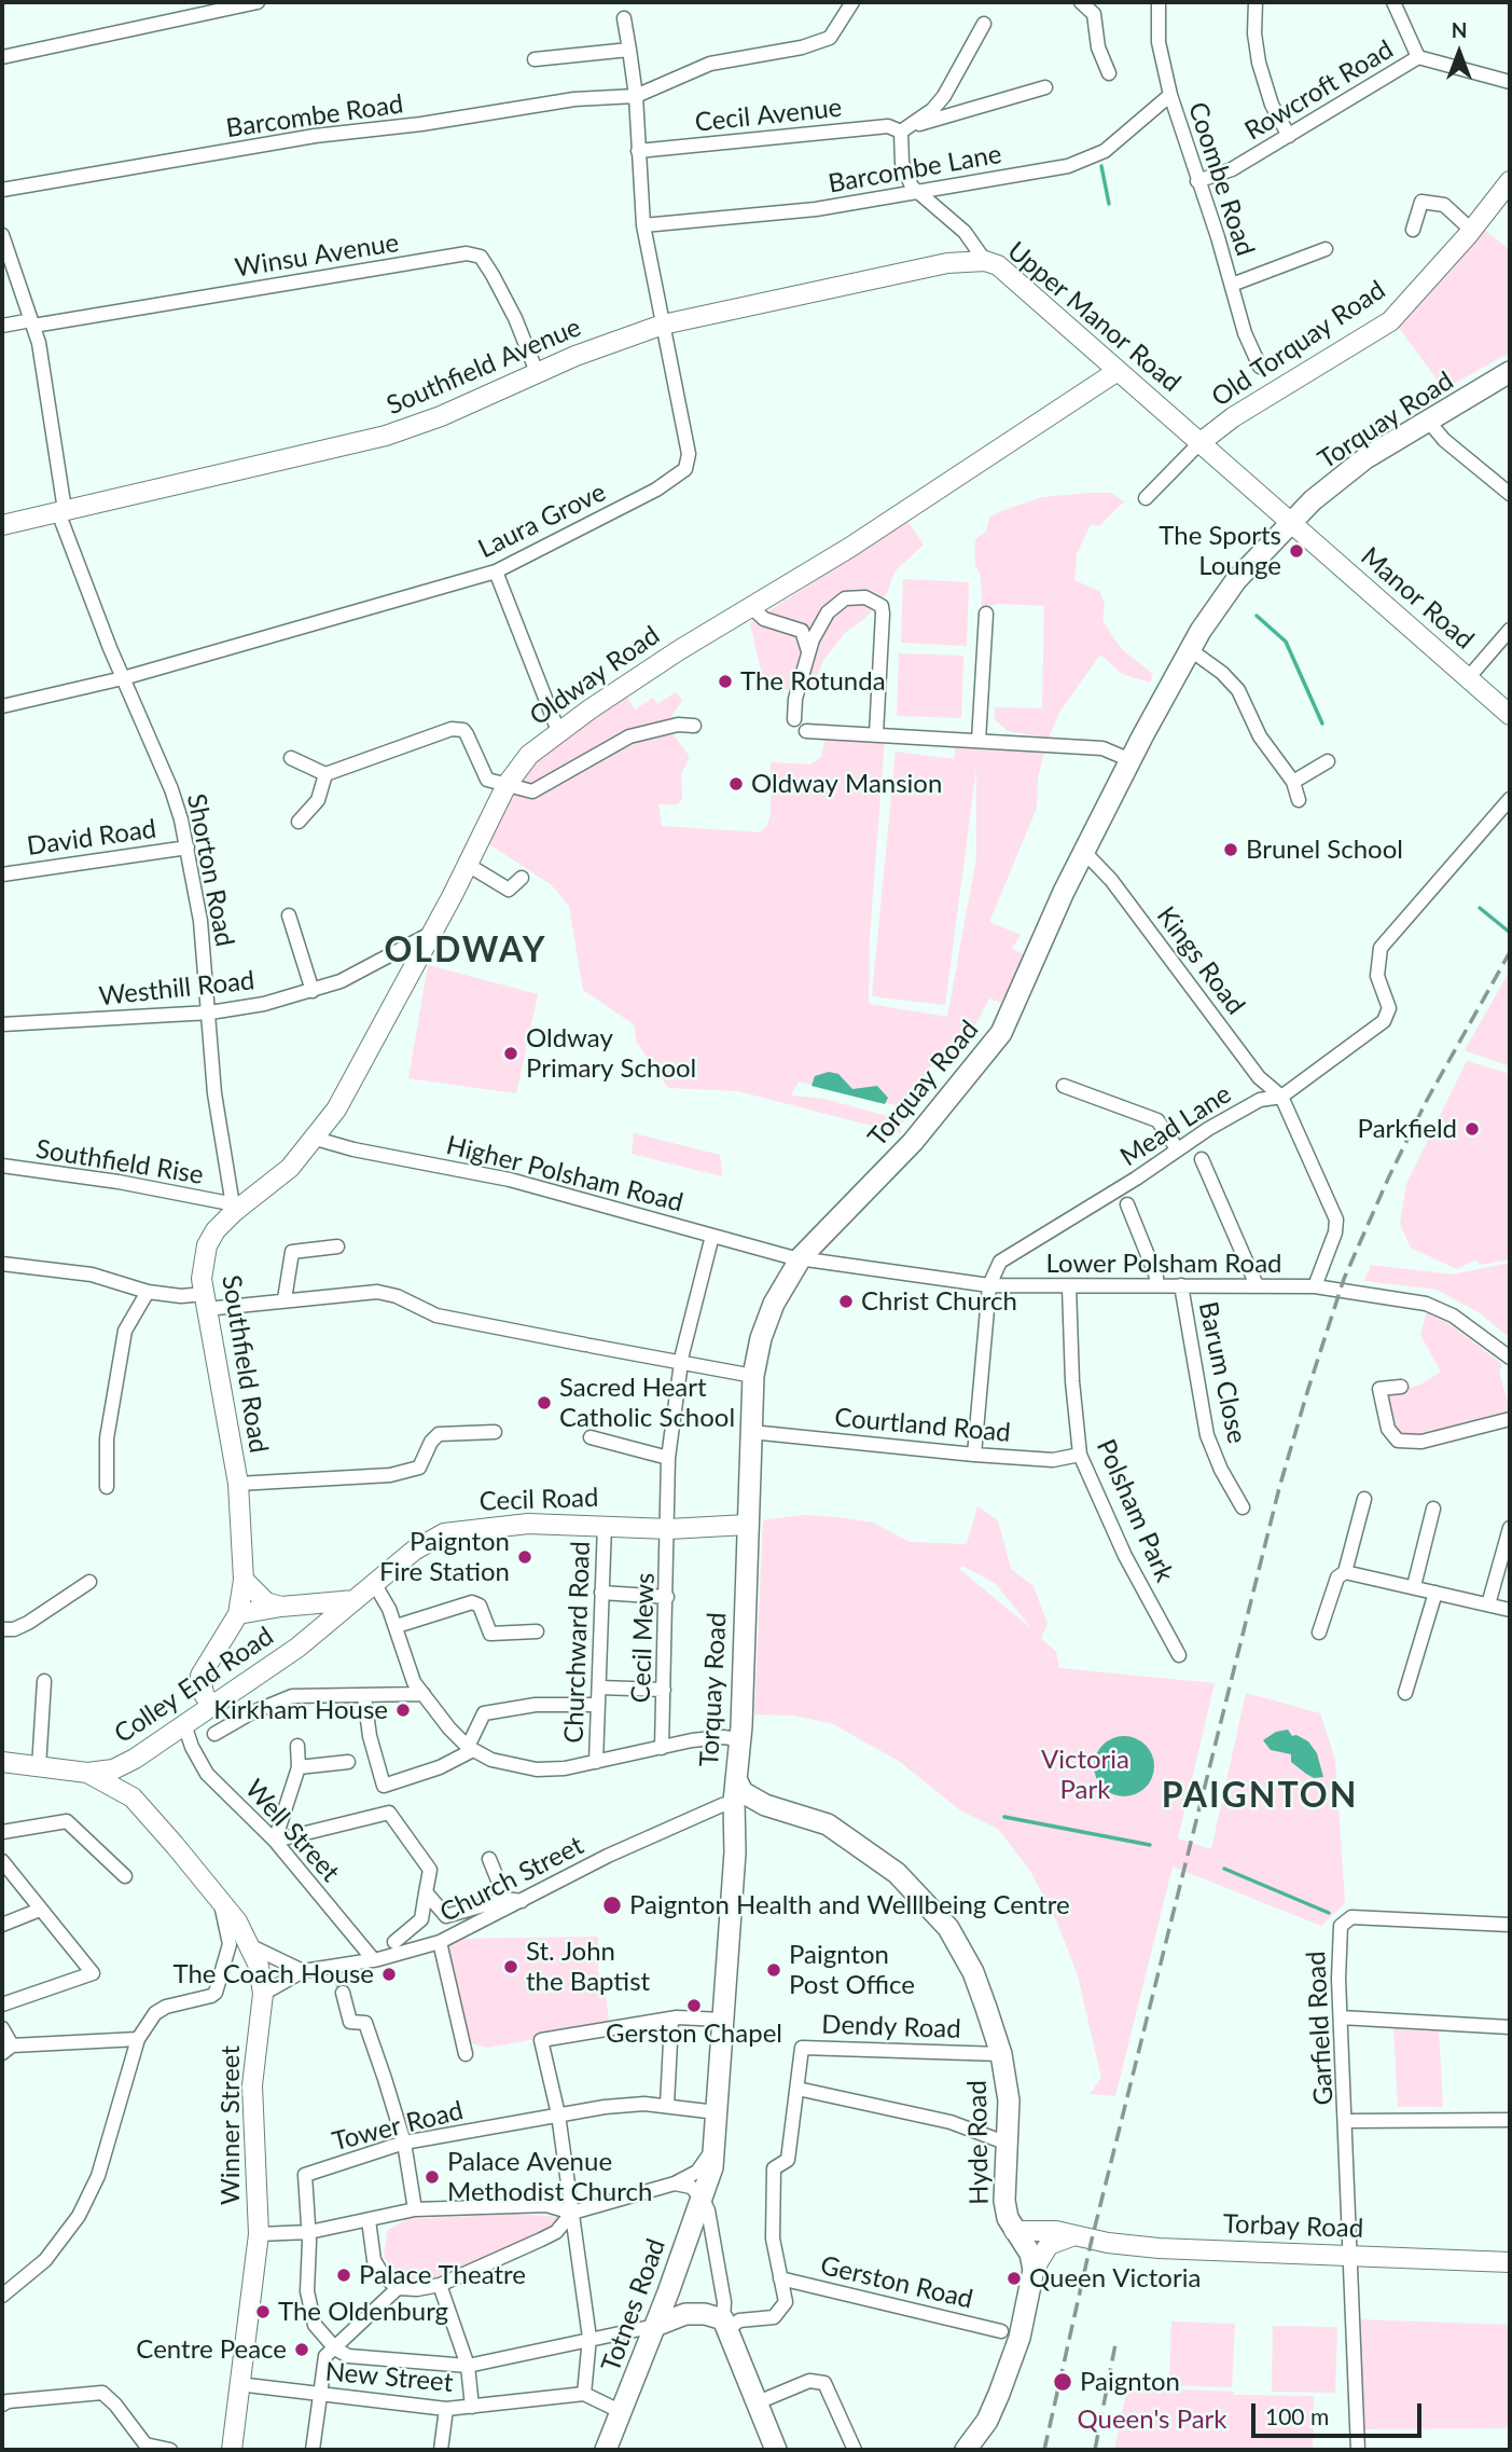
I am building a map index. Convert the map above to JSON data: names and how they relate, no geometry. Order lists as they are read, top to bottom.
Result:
{
  "streets": {
    "main road": ["Torquay Road", "Hyde Road", "Totnes Road"],
    "street": [
      "Rowcroft Road",
      "Cecil Avenue",
      "Barcombe Road",
      "Barcombe Lane",
      "Coombe Road",
      "Winsu Avenue",
      "Upper Manor Road",
      "Old Torquay Road",
      "Southfield Avenue",
      "Laura Grove",
      "Manor Road",
      "Oldway Road",
      "David Road",
      "Shorton Road",
      "Kings Road",
      "Westhill Road",
      "Mead Lane",
      "Southfield Rise",
      "Higher Polsham Road",
      "Lower Polsham Road",
      "Southfield Road",
      "Barum Close",
      "Courtland Road",
      "Cecil Road",
      "Polsham Park",
      "Cecil Mews",
      "Churchward Road",
      "Colley End Road",
      "Well Street",
      "Church Street",
      "Dendy Road",
      "Garfield Road",
      "Winner Street",
      "Tower Road",
      "Torbay Road",
      "Gerston Road",
      "New Street"
    ]
  },
  "crossings": [
    ["Rowcroft Road", "Coombe Road"],
    ["Cecil Avenue", "Upper Manor Road"],
    ["Cecil Avenue", "Laura Grove"],
    ["Barcombe Road", "Laura Grove"],
    ["Barcombe Lane", "Coombe Road"],
    ["Barcombe Lane", "Upper Manor Road"],
    ["Barcombe Lane", "Laura Grove"],
    ["Winsu Avenue", "Southfield Avenue"],
    ["Winsu Avenue", "Shorton Road"],
    ["Upper Manor Road", "Old Torquay Road"],
    ["Upper Manor Road", "Southfield Avenue"],
    ["Upper Manor Road", "Torquay Road"],
    ["Upper Manor Road", "Manor Road"],
    ["Upper Manor Road", "Oldway Road"],
    ["Southfield Avenue", "Laura Grove"],
    ["Southfield Avenue", "Shorton Road"],
    ["Torquay Road", "Manor Road"],
    ["Torquay Road", "Kings Road"],
    ["Torquay Road", "Higher Polsham Road"],
    ["Torquay Road", "Lower Polsham Road"],
    ["Torquay Road", "Courtland Road"],
    ["Torquay Road", "Cecil Road"],
    ["Torquay Road", "Church Street"],
    ["Torquay Road", "Tower Road"],
    ["Torquay Road", "Hyde Road"],
    ["Torquay Road", "Totnes Road"],
    ["Laura Grove", "Shorton Road"],
    ["Oldway Road", "Westhill Road"],
    ["Oldway Road", "Higher Polsham Road"],
    ["Oldway Road", "Southfield Road"],
    ["David Road", "Shorton Road"],
    ["Shorton Road", "Westhill Road"],
    ["Shorton Road", "Southfield Rise"],
    ["Shorton Road", "Southfield Road"],
    ["Kings Road", "Mead Lane"],
    ["Mead Lane", "Lower Polsham Road"],
    ["Southfield Rise", "Southfield Road"],
    ["Higher Polsham Road", "Lower Polsham Road"],
    ["Higher Polsham Road", "Cecil Mews"],
    ["Lower Polsham Road", "Barum Close"],
    ["Lower Polsham Road", "Polsham Park"],
    ["Southfield Road", "Colley End Road"],
    ["Courtland Road", "Polsham Park"],
    ["Cecil Road", "Cecil Mews"],
    ["Cecil Road", "Churchward Road"],
    ["Cecil Road", "Colley End Road"],
    ["Colley End Road", "Well Street"],
    ["Colley End Road", "Winner Street"],
    ["Well Street", "Church Street"],
    ["Church Street", "Winner Street"],
    ["Church Street", "Hyde Road"],
    ["Dendy Road", "Hyde Road"],
    ["Dendy Road", "Gerston Road"],
    ["Garfield Road", "Torbay Road"],
    ["Winner Street", "New Street"],
    ["Hyde Road", "Torbay Road"]
  ],
  "districts": ["OLDWAY", "PAIGNTON"],
  "parks": ["Victoria Park", "Queen's Park"],
  "places": [
    "The Sports Lounge",
    "The Rotunda",
    "Oldway Mansion",
    "Brunel School",
    "Oldway Primary School",
    "Parkfield",
    "Christ Church",
    "Sacred Heart Catholic School",
    "Paignton Fire Station",
    "Kirkham House",
    "Paignton Health and Welllbeing Centre",
    "St. John the Baptist",
    "Paignton Post Office",
    "The Coach House",
    "Gerston Chapel",
    "Palace Avenue Methodist Church",
    "Palace Theatre",
    "Queen Victoria",
    "The Oldenburg",
    "Centre Peace",
    "Paignton"
  ],
  "scale_bar": "100 m",
  "north": "top"
}
